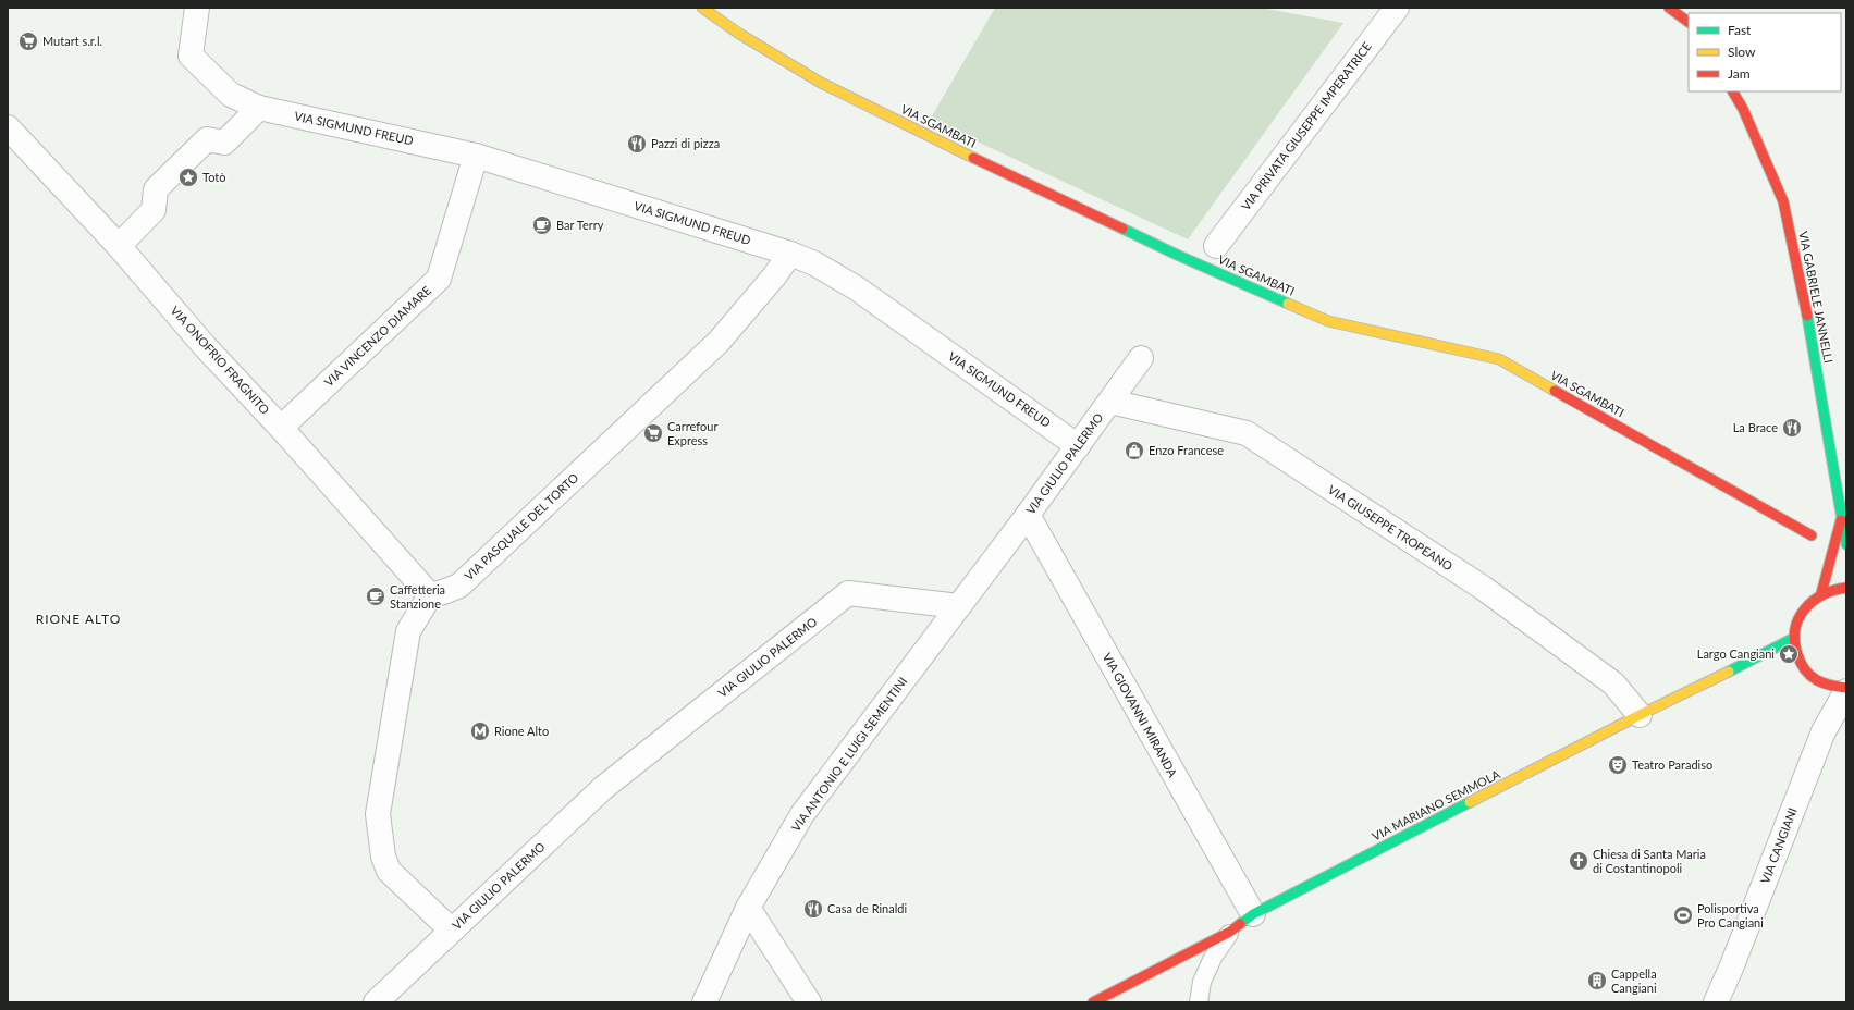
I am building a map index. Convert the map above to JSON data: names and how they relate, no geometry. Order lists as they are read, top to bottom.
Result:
{
  "streets": {
    "main road": ["VIA SGAMBATI", "VIA GABRIELE JANNELLI", "VIA MARIANO SEMMOLA"],
    "street": [
      "VIA PRIVATA GIUSEPPE IMPERATRICE",
      "VIA SIGMUND FREUD",
      "VIA VINCENZO DIAMARE",
      "VIA ONOFRIO FRAGNITO",
      "VIA GIULIO PALERMO",
      "VIA PASQUALE DEL TORTO",
      "VIA GIUSEPPE TROPEANO",
      "VIA GIOVANNI MIRANDA",
      "VIA ANTONIO E LUIGI SEMENTINI",
      "VIA CANGIANI"
    ]
  },
  "crossings": [
    ["VIA SIGMUND FREUD", "VIA VINCENZO DIAMARE"],
    ["VIA SIGMUND FREUD", "VIA GIULIO PALERMO"],
    ["VIA SIGMUND FREUD", "VIA PASQUALE DEL TORTO"],
    ["VIA VINCENZO DIAMARE", "VIA ONOFRIO FRAGNITO"],
    ["VIA ONOFRIO FRAGNITO", "VIA PASQUALE DEL TORTO"],
    ["VIA GIULIO PALERMO", "VIA GIUSEPPE TROPEANO"],
    ["VIA GIULIO PALERMO", "VIA GIOVANNI MIRANDA"],
    ["VIA GIULIO PALERMO", "VIA ANTONIO E LUIGI SEMENTINI"],
    ["VIA GIUSEPPE TROPEANO", "VIA MARIANO SEMMOLA"],
    ["VIA GIOVANNI MIRANDA", "VIA MARIANO SEMMOLA"]
  ],
  "districts": ["RIONE ALTO"],
  "places": {
    "supermarket": ["Mutart s.r.l.", "Carrefour Express"],
    "restaurant": ["Pazzi di pizza", "La Brace", "Casa de Rinaldi"],
    "place": ["Totò", "Largo Cangiani"],
    "cafe": ["Bar Terry", "Caffetteria Stanzione"],
    "shop": ["Enzo Francese"],
    "metro station": ["Rione Alto"],
    "theatre": ["Teatro Paradiso"],
    "church": ["Chiesa di Santa Maria di Costantinopoli"],
    "sports": ["Polisportiva Pro Cangiani"],
    "building": ["Cappella Cangiani"]
  },
  "legend": ["Fast", "Slow", "Jam"]
}
